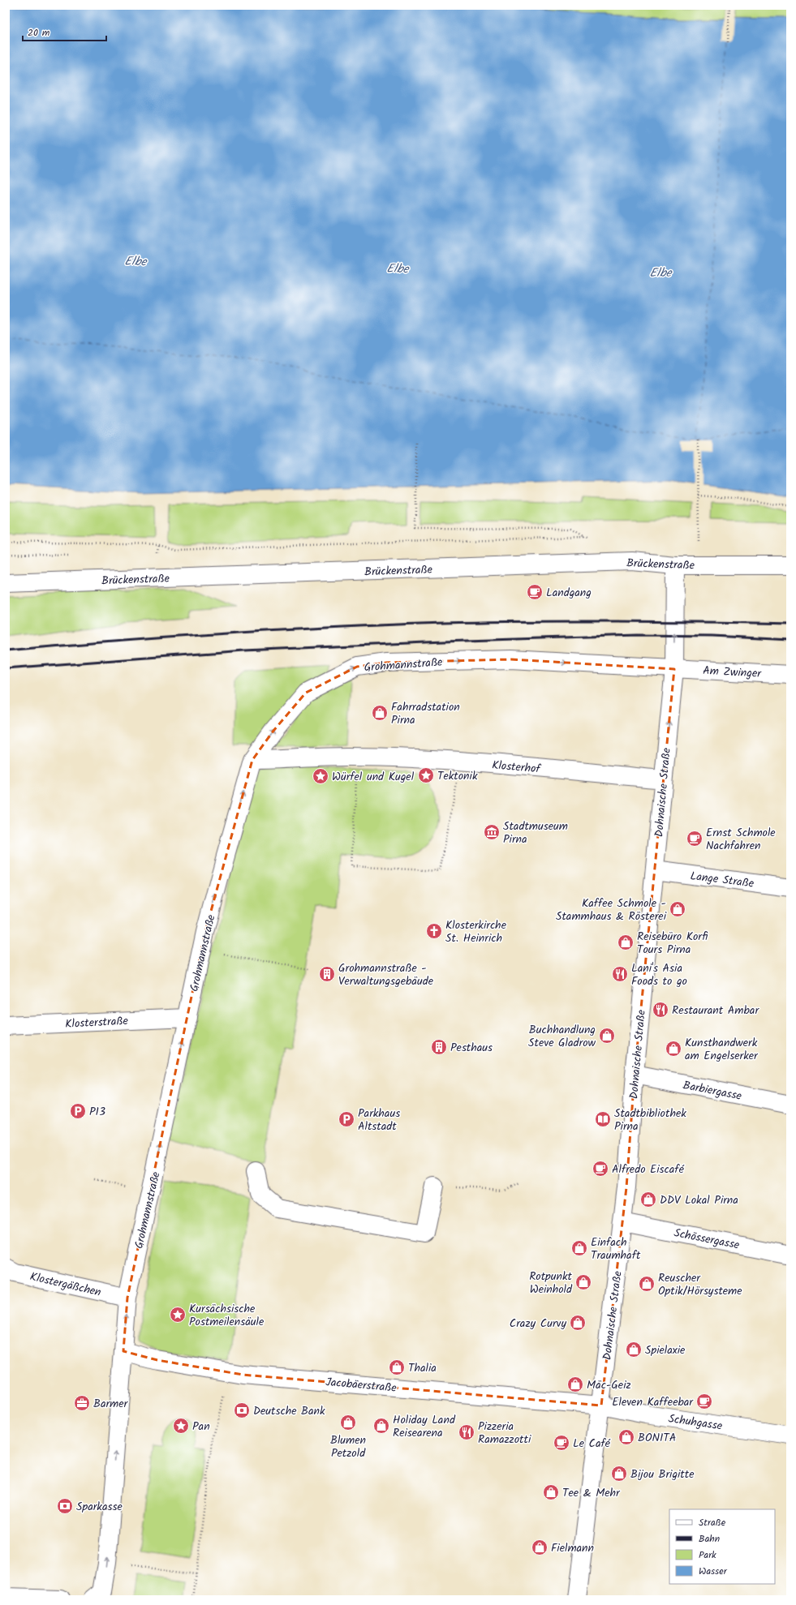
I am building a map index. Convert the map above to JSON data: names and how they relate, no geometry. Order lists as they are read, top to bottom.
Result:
{
  "streets": {
    "street": [
      "Brückenstraße",
      "Grohmannstraße",
      "Am Zwinger",
      "Klosterhof",
      "Dohnaische Straße",
      "Lange Straße",
      "Klosterstraße",
      "Barbiergasse",
      "Schössergasse",
      "Klostergäßchen",
      "Jacobäerstraße",
      "Schuhgasse"
    ]
  },
  "crossings": [
    ["Brückenstraße", "Dohnaische Straße"],
    ["Grohmannstraße", "Am Zwinger"],
    ["Grohmannstraße", "Klosterhof"],
    ["Grohmannstraße", "Dohnaische Straße"],
    ["Grohmannstraße", "Klosterstraße"],
    ["Grohmannstraße", "Klostergäßchen"],
    ["Grohmannstraße", "Jacobäerstraße"],
    ["Am Zwinger", "Dohnaische Straße"],
    ["Klosterhof", "Dohnaische Straße"],
    ["Dohnaische Straße", "Lange Straße"],
    ["Dohnaische Straße", "Barbiergasse"],
    ["Dohnaische Straße", "Schössergasse"],
    ["Dohnaische Straße", "Jacobäerstraße"],
    ["Dohnaische Straße", "Schuhgasse"],
    ["Jacobäerstraße", "Schuhgasse"]
  ],
  "one_way": ["Grohmannstraße"],
  "water": ["Elbe"],
  "places": {
    "cafe": [
      "Landgang",
      "Ernst Schmole Nachfahren",
      "Alfredo Eiscafé",
      "Eleven Kaffeebar",
      "Le Café"
    ],
    "shop": [
      "Fahrradstation Pirna",
      "Kaffee Schmole - Stammhaus & Rösterei",
      "Reisebüro Korfi Tours Pirna",
      "Buchhandlung Steve Gladrow",
      "Kunsthandwerk am Engelserker",
      "DDV Lokal Pirna",
      "Einfach Traumhaft",
      "Rotpunkt Weinhold",
      "Reuscher Optik/Hörsysteme",
      "Crazy Curvy",
      "Spielaxie",
      "Thalia",
      "Mäc-Geiz",
      "Blumen Petzold",
      "Holiday Land Reisearena",
      "BONITA",
      "Bijou Brigitte",
      "Tee & Mehr",
      "Fielmann"
    ],
    "place": [
      "Tektonik",
      "Würfel und Kugel",
      "Kursächsische Postmeilensäule",
      "Pan"
    ],
    "museum": ["Stadtmuseum Pirna"],
    "church": ["Klosterkirche St. Heinrich"],
    "building": ["Grohmannstraße - Verwaltungsgebäude", "Pesthaus"],
    "restaurant": ["Lani's Asia Foods to go", "Restaurant Ambar", "Pizzeria Ramazzotti"],
    "parking": ["P13", "Parkhaus Altstadt"],
    "library": ["Stadtbibliothek Pirna"],
    "office": ["Barmer"],
    "bank": ["Deutsche Bank", "Sparkasse"]
  },
  "legend": [
    "Straße",
    "Bahn",
    "Park",
    "Wasser"
  ],
  "scale_bar": "20 m"
}
